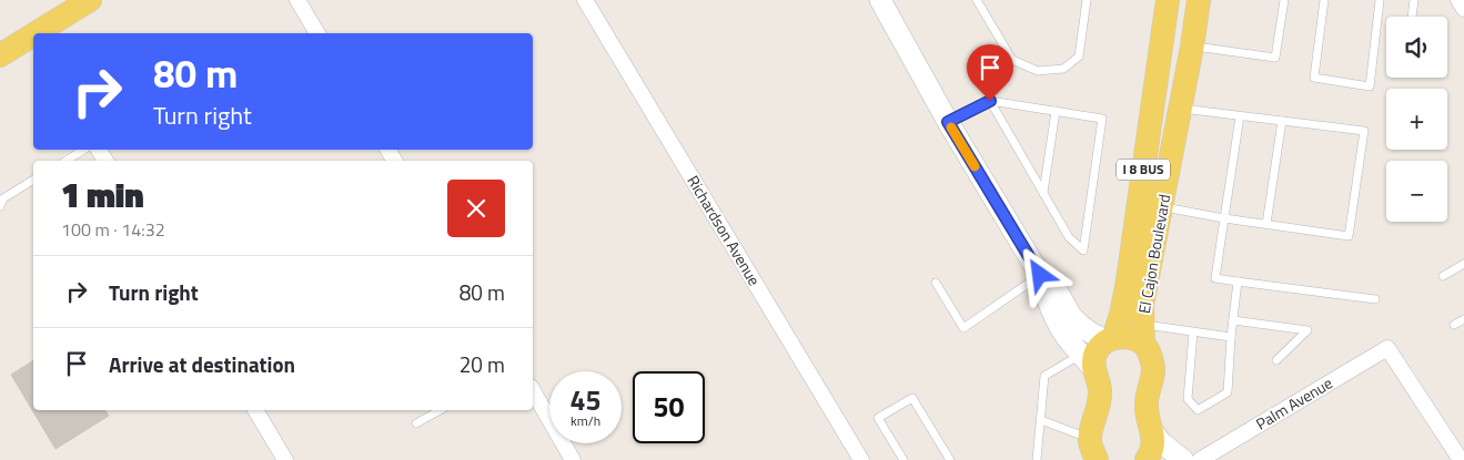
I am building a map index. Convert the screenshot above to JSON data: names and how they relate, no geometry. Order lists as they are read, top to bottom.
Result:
{
  "streets": {
    "main road": ["I 8 BUS", "El Cajon Boulevard"],
    "street": ["Richardson Avenue", "Palm Avenue"]
  },
  "crossings": [
    ["I 8 BUS", "El Cajon Boulevard"]
  ],
  "page": {
    "map_buttons": ["+", "−"],
    "turn": ["80 m", "Turn right"],
    "heading": ["1 min", "100 m · 14:32"],
    "list": [
      {
        "name": "Turn right",
        "value": "80 m"
      },
      {
        "name": "Arrive at destination",
        "value": "20 m"
      }
    ],
    "speed": "45 km/h",
    "limit": "50"
  }
}
